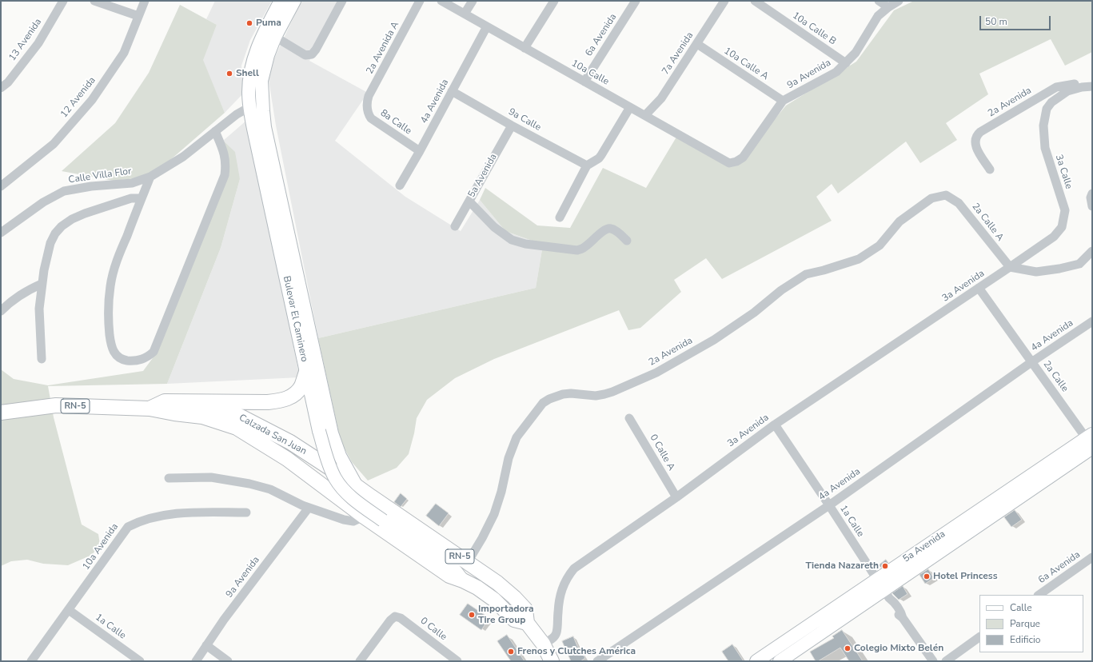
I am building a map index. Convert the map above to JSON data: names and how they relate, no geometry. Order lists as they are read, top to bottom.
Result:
{
  "streets": {
    "main road": [
      "5a Avenida",
      "Bulevar El Caminero",
      "RN-5",
      "Calzada San Juan"
    ],
    "street": [
      "10a Calle B",
      "6a Avenida",
      "13 Avenida",
      "2a Avenida A",
      "7a Avenida",
      "10a Calle A",
      "10a Calle",
      "9a Avenida",
      "12 Avenida",
      "4a Avenida",
      "2a Avenida",
      "9a Calle",
      "8a Calle",
      "3a Calle",
      "Calle Villa Flor",
      "2a Calle A",
      "3a Avenida",
      "2a Calle",
      "0 Calle A",
      "1a Calle",
      "10a Avenida",
      "0 Calle"
    ]
  },
  "crossings": [
    ["10a Calle B", "9a Avenida"],
    ["6a Avenida", "10a Calle"],
    ["2a Avenida A", "8a Calle"],
    ["7a Avenida", "10a Calle A"],
    ["7a Avenida", "10a Calle"],
    ["10a Calle A", "9a Avenida"],
    ["10a Calle", "9a Avenida"],
    ["10a Calle", "4a Avenida"],
    ["4a Avenida", "9a Calle"],
    ["4a Avenida", "8a Calle"],
    ["4a Avenida", "2a Calle"],
    ["4a Avenida", "1a Calle"],
    ["2a Avenida", "3a Calle"],
    ["2a Avenida", "2a Calle A"],
    ["2a Avenida", "Calzada San Juan"],
    ["9a Calle", "5a Avenida"],
    ["3a Calle", "2a Calle A"],
    ["3a Calle", "3a Avenida"],
    ["Calle Villa Flor", "Bulevar El Caminero"],
    ["5a Avenida", "2a Calle"],
    ["5a Avenida", "1a Calle"],
    ["2a Calle A", "3a Avenida"],
    ["3a Avenida", "2a Calle"],
    ["3a Avenida", "Calzada San Juan"],
    ["3a Avenida", "0 Calle A"],
    ["3a Avenida", "1a Calle"],
    ["Bulevar El Caminero", "Calzada San Juan"],
    ["RN-5", "Calzada San Juan"],
    ["1a Calle", "10a Avenida"]
  ],
  "places": [
    "Puma",
    "Shell",
    "Tienda Nazareth",
    "Hotel Princess",
    "Importadora Tire Group",
    "Colegio Mixto Belén",
    "Frenos y Clutches América"
  ],
  "legend": ["Calle", "Parque", "Edificio"],
  "scale_bar": "50 m"
}
